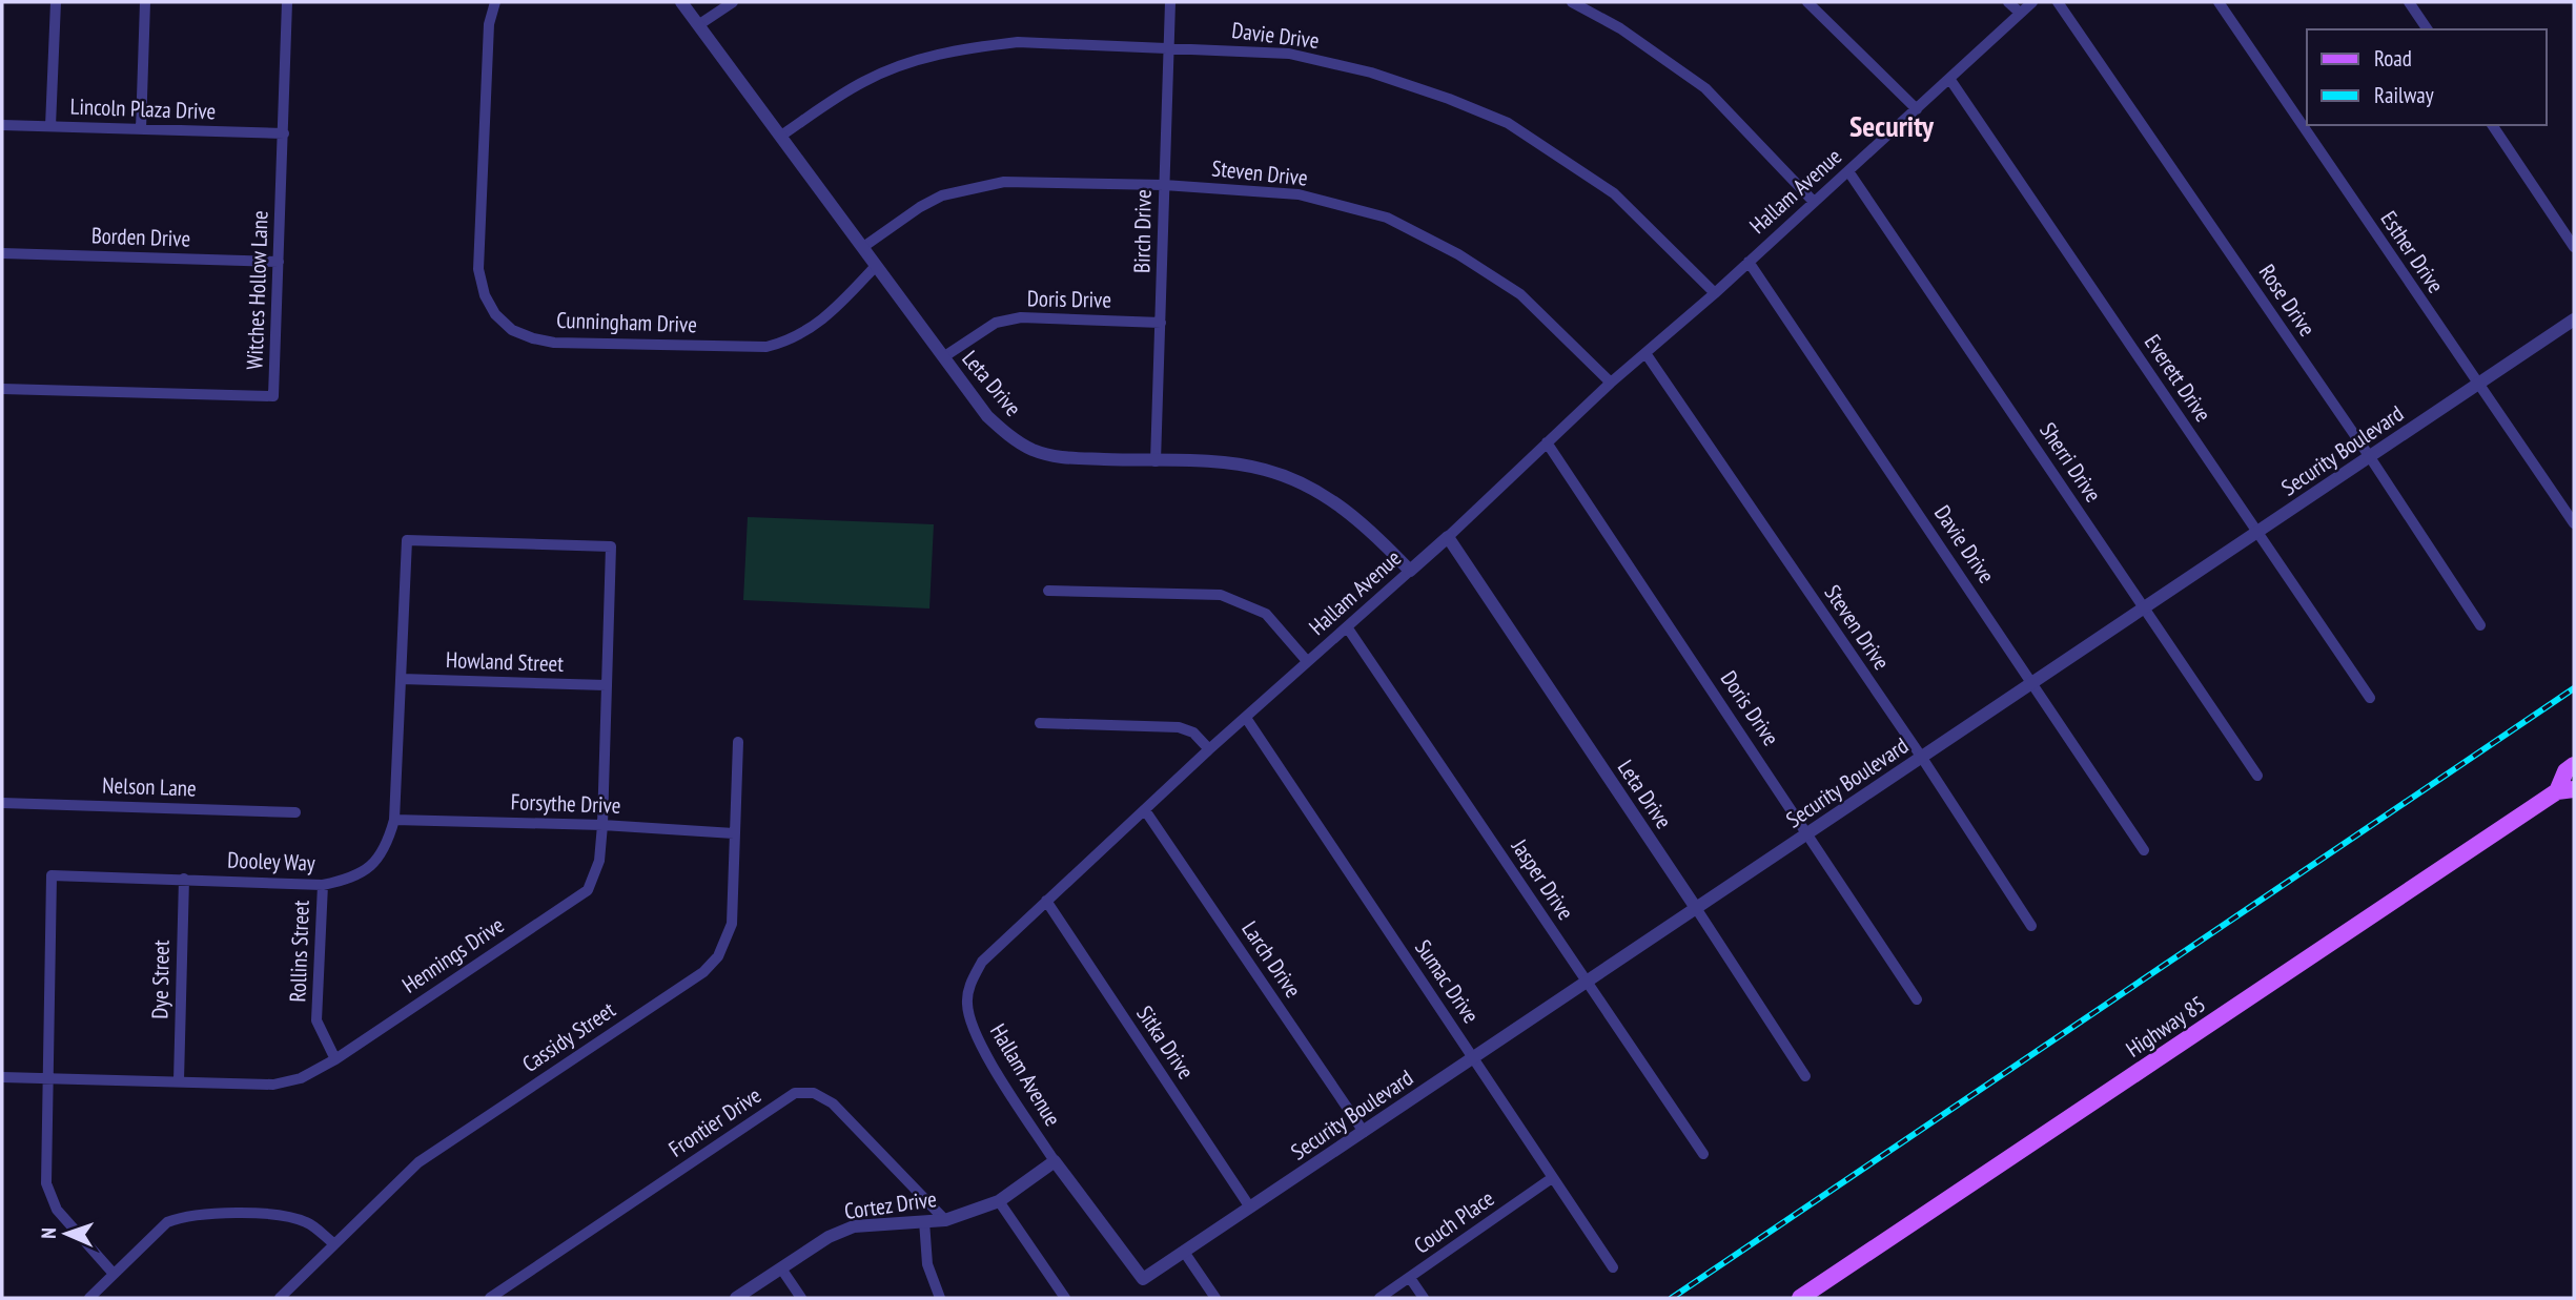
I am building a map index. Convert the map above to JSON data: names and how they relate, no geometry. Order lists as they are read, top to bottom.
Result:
{
  "streets": {
    "main road": ["Highway 85"],
    "street": [
      "Davie Drive",
      "Lincoln Plaza Drive",
      "Steven Drive",
      "Hallam Avenue",
      "Birch Drive",
      "Borden Drive",
      "Esther Drive",
      "Witches Hollow Lane",
      "Doris Drive",
      "Rose Drive",
      "Cunningham Drive",
      "Everett Drive",
      "Leta Drive",
      "Security Boulevard",
      "Sherri Drive",
      "Howland Street",
      "Nelson Lane",
      "Forsythe Drive",
      "Dooley Way",
      "Jasper Drive",
      "Rollins Street",
      "Hennings Drive",
      "Larch Drive",
      "Dye Street",
      "Sumac Drive",
      "Cassidy Street",
      "Sitka Drive",
      "Frontier Drive",
      "Cortez Drive",
      "Couch Place"
    ]
  },
  "crossings": [
    ["Davie Drive", "Hallam Avenue"],
    ["Davie Drive", "Birch Drive"],
    ["Davie Drive", "Leta Drive"],
    ["Davie Drive", "Security Boulevard"],
    ["Lincoln Plaza Drive", "Witches Hollow Lane"],
    ["Steven Drive", "Hallam Avenue"],
    ["Steven Drive", "Birch Drive"],
    ["Steven Drive", "Leta Drive"],
    ["Steven Drive", "Security Boulevard"],
    ["Hallam Avenue", "Doris Drive"],
    ["Hallam Avenue", "Everett Drive"],
    ["Hallam Avenue", "Leta Drive"],
    ["Hallam Avenue", "Security Boulevard"],
    ["Hallam Avenue", "Sherri Drive"],
    ["Hallam Avenue", "Jasper Drive"],
    ["Hallam Avenue", "Larch Drive"],
    ["Hallam Avenue", "Sumac Drive"],
    ["Hallam Avenue", "Sitka Drive"],
    ["Hallam Avenue", "Cortez Drive"],
    ["Birch Drive", "Doris Drive"],
    ["Birch Drive", "Leta Drive"],
    ["Borden Drive", "Witches Hollow Lane"],
    ["Esther Drive", "Security Boulevard"],
    ["Doris Drive", "Leta Drive"],
    ["Doris Drive", "Security Boulevard"],
    ["Rose Drive", "Security Boulevard"],
    ["Cunningham Drive", "Leta Drive"],
    ["Everett Drive", "Security Boulevard"],
    ["Leta Drive", "Security Boulevard"],
    ["Security Boulevard", "Sherri Drive"],
    ["Security Boulevard", "Jasper Drive"],
    ["Security Boulevard", "Larch Drive"],
    ["Security Boulevard", "Sumac Drive"],
    ["Security Boulevard", "Sitka Drive"],
    ["Howland Street", "Dooley Way"],
    ["Howland Street", "Hennings Drive"],
    ["Forsythe Drive", "Dooley Way"],
    ["Forsythe Drive", "Hennings Drive"],
    ["Forsythe Drive", "Cassidy Street"],
    ["Dooley Way", "Rollins Street"],
    ["Dooley Way", "Hennings Drive"],
    ["Dooley Way", "Dye Street"],
    ["Rollins Street", "Hennings Drive"],
    ["Hennings Drive", "Dye Street"],
    ["Sumac Drive", "Couch Place"],
    ["Frontier Drive", "Cortez Drive"]
  ],
  "districts": ["Security"],
  "legend": ["Road", "Railway"],
  "north": "left"
}
